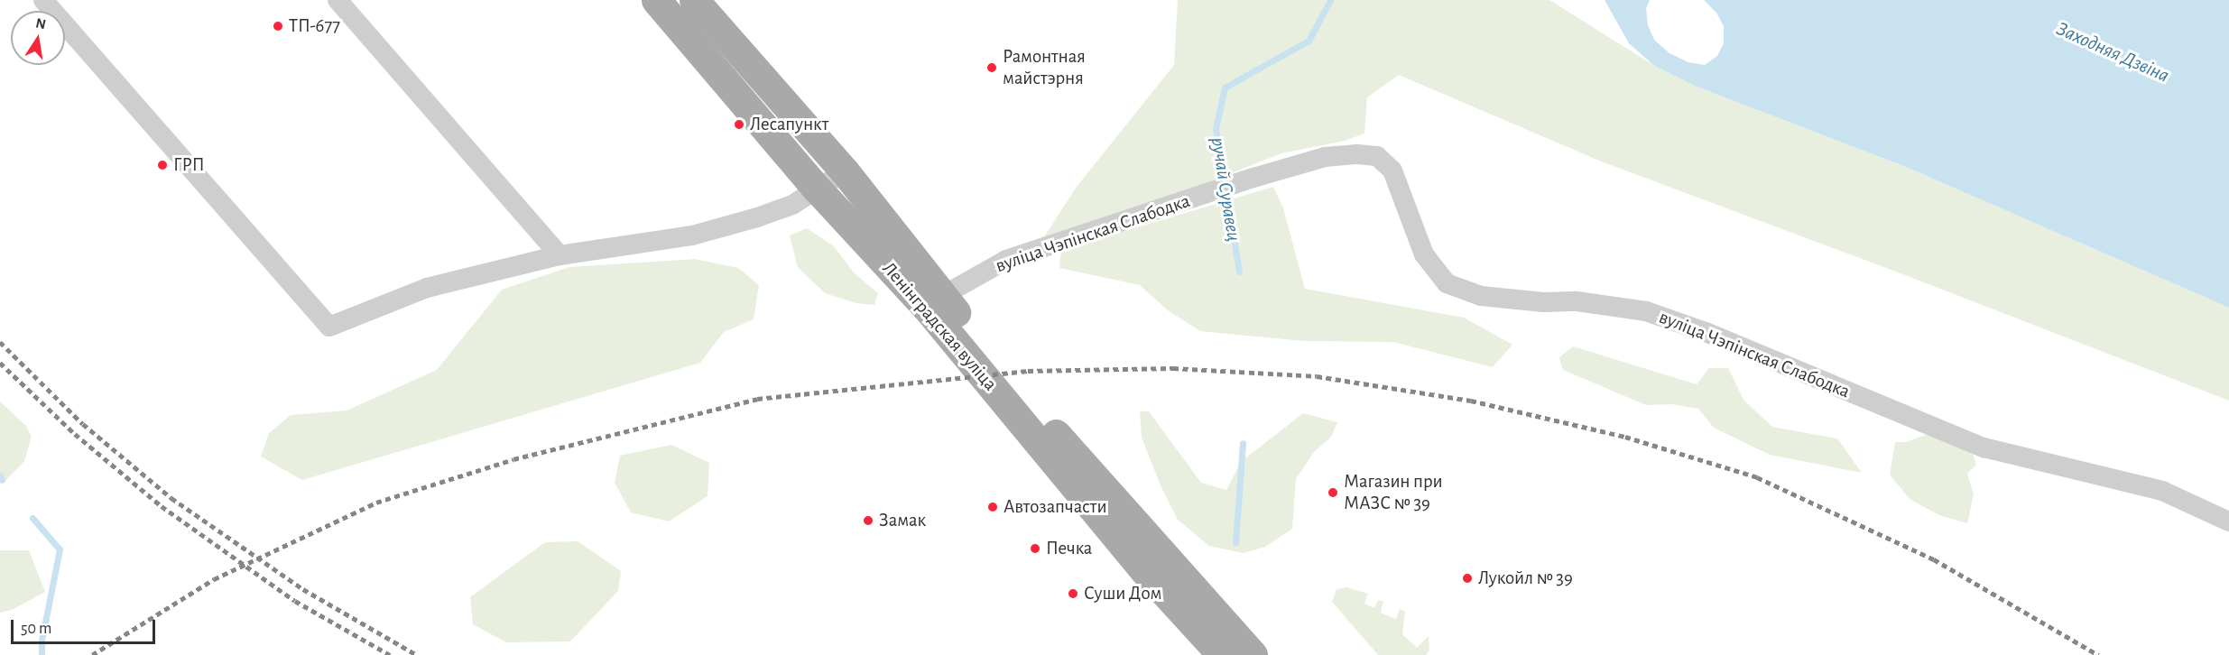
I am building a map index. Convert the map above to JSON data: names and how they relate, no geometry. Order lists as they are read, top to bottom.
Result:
{
  "streets": {
    "main road": ["Ленінградская вуліца"],
    "street": ["вуліца Чэпінская Слабодка"]
  },
  "crossings": [
    ["вуліца Чэпінская Слабодка", "Ленінградская вуліца"]
  ],
  "water": ["Заходняя Дзвіна", "ручай Суравец"],
  "places": [
    "ТП-677",
    "Рамонтная майстэрня",
    "Лесапункт",
    "ГРП",
    "Магазин при МАЗС № 39",
    "Автозапчасти",
    "Замак",
    "Печка",
    "Лукойл № 39",
    "Суши Дом"
  ],
  "scale_bar": "50 m",
  "north": "top"
}
